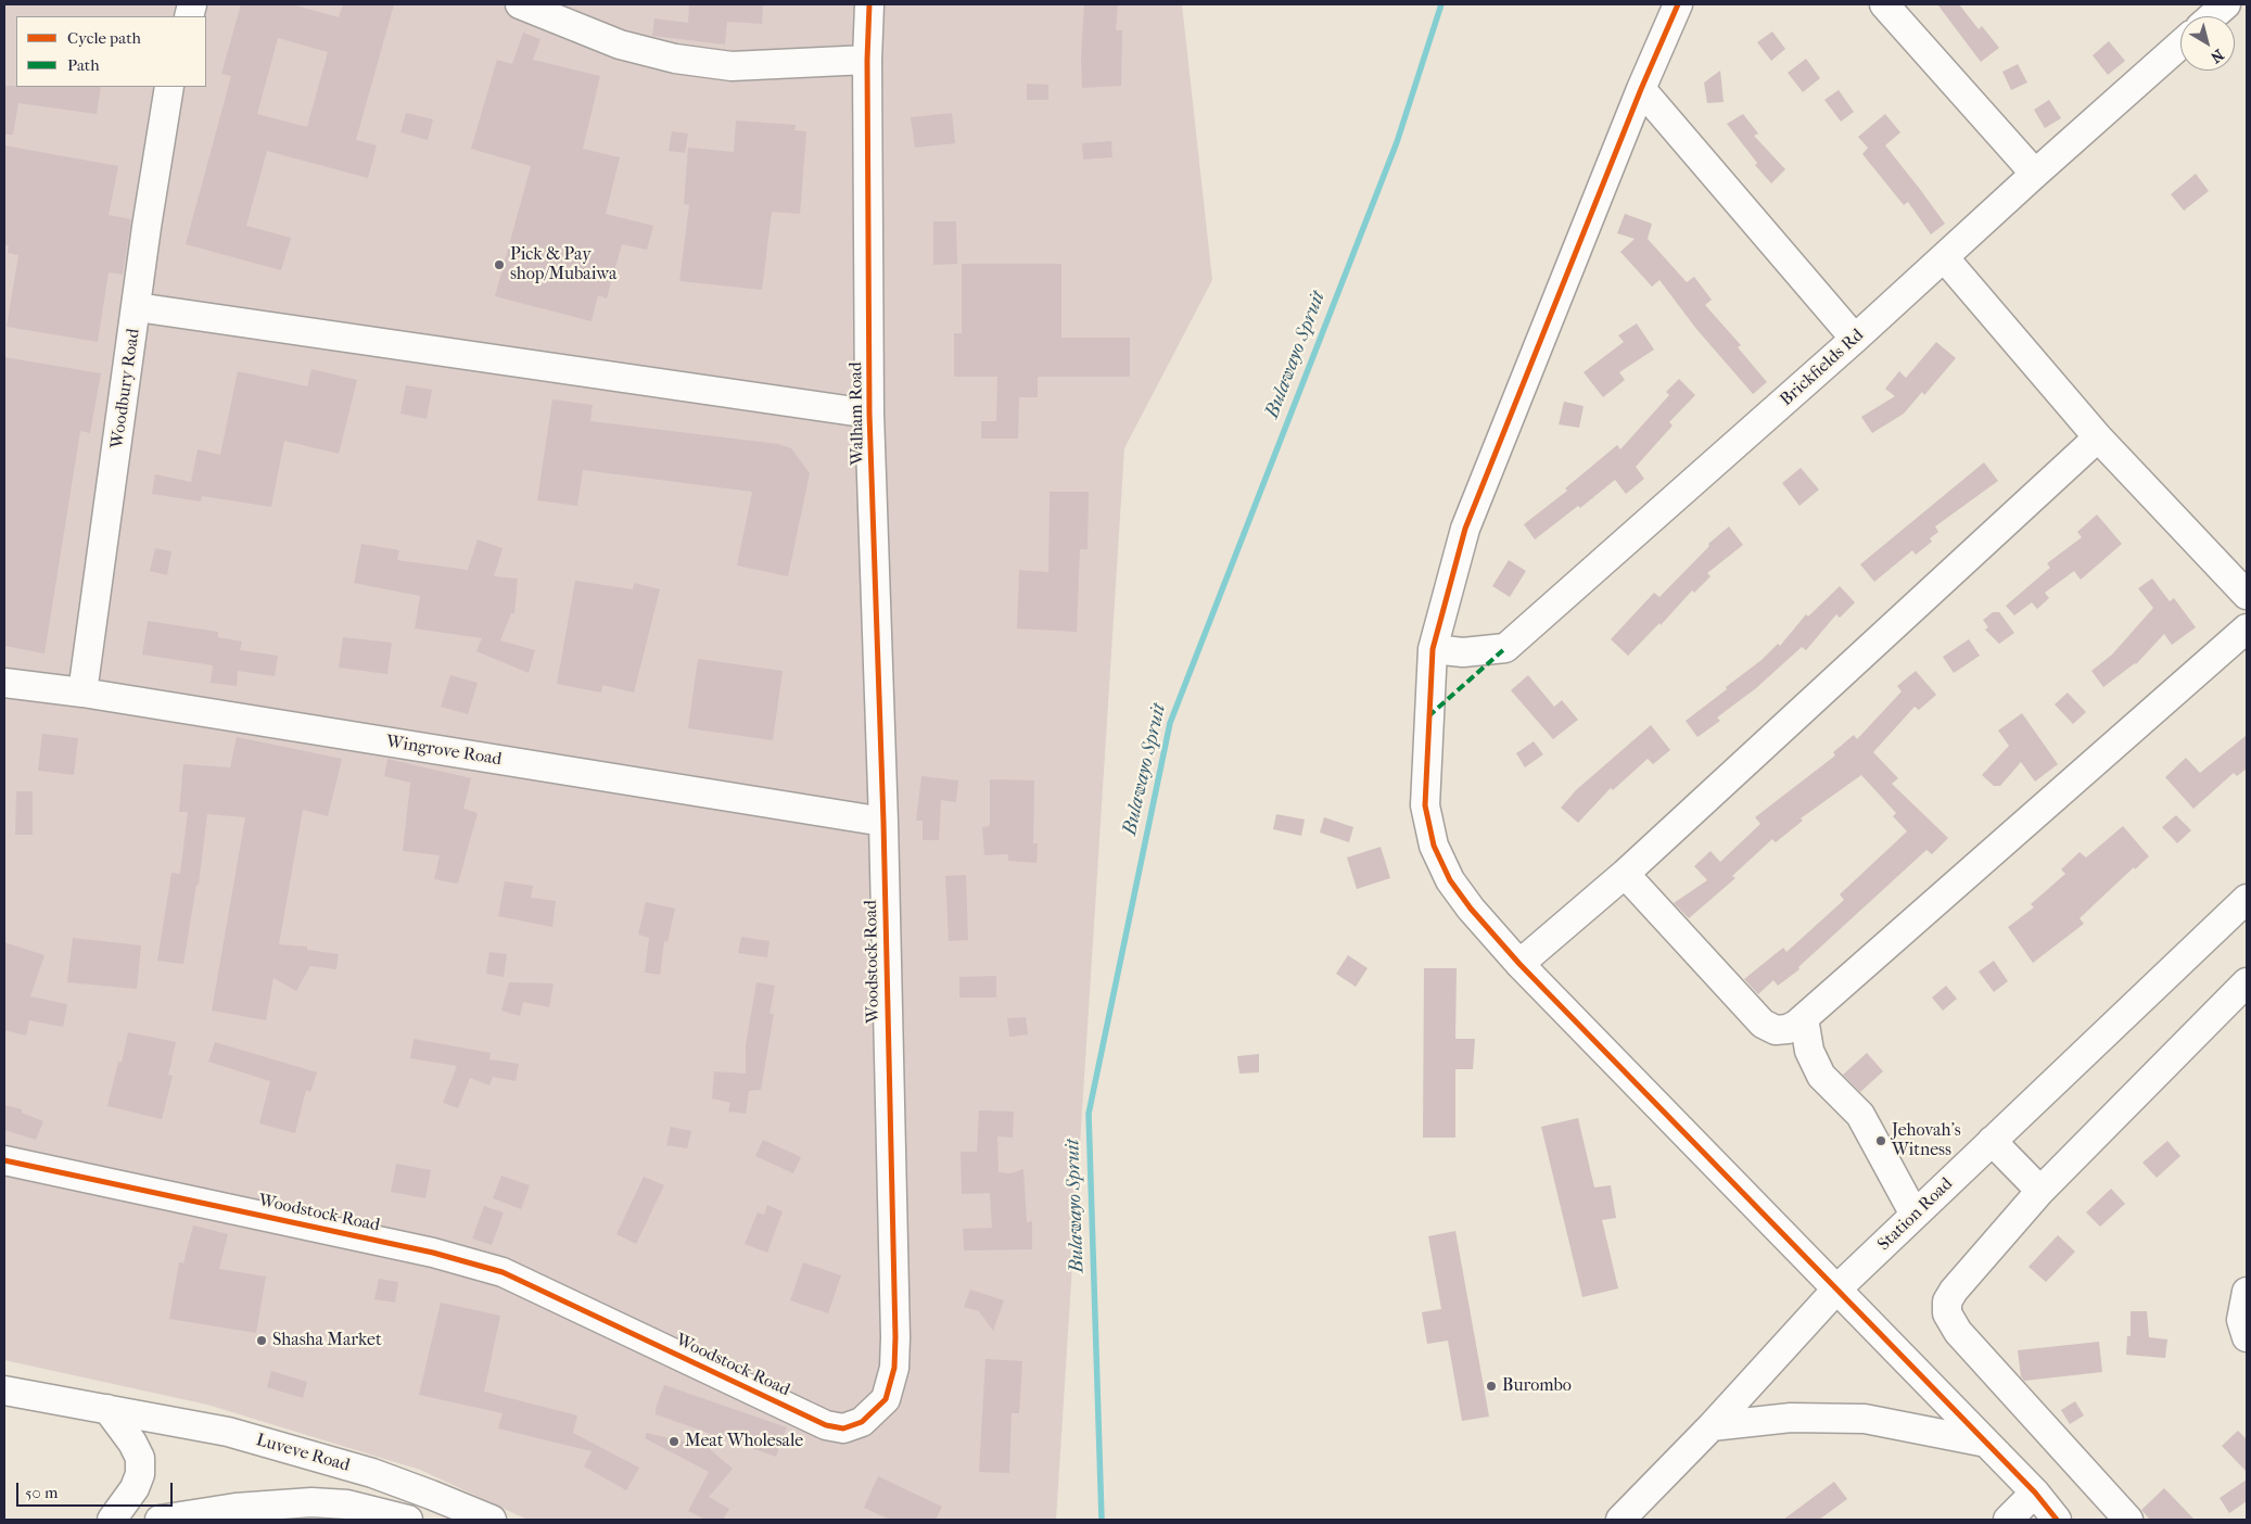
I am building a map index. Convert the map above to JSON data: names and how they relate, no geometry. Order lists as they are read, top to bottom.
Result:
{
  "streets": {
    "street": [
      "Brickfields Rd",
      "Woodbury Road",
      "Walham Road",
      "Wingrove Road",
      "Woodstock Road",
      "Station Road",
      "Luveve Road"
    ]
  },
  "crossings": [
    ["Woodbury Road", "Wingrove Road"],
    ["Walham Road", "Wingrove Road"],
    ["Walham Road", "Woodstock Road"],
    ["Wingrove Road", "Woodstock Road"]
  ],
  "water": ["Bulawayo Spruit"],
  "places": [
    "Pick & Pay shop/Mubaiwa",
    "Jehovah's Witness",
    "Shasha Market",
    "Burombo",
    "Meat Wholesale"
  ],
  "legend": ["Cycle path", "Path"],
  "scale_bar": "50 m",
  "north": "bottom right"
}
